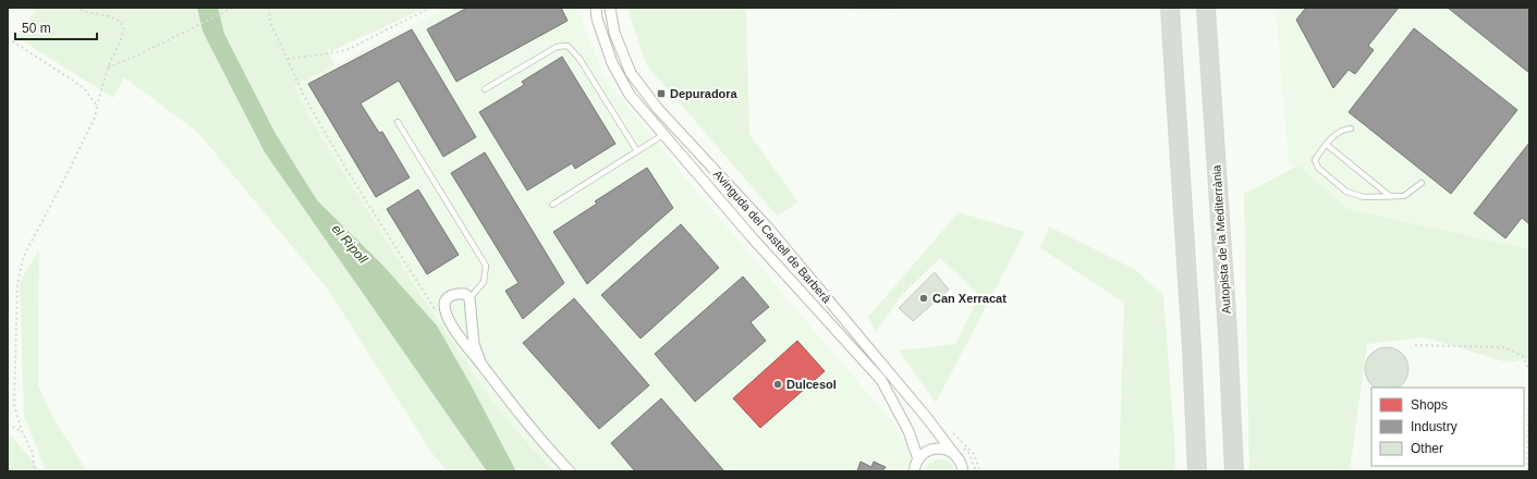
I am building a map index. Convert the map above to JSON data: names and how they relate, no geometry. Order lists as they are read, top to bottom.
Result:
{
  "streets": {
    "highway": ["Autopista de la Mediterrània"],
    "street": ["Avinguda del Castell de Barberà"]
  },
  "water": ["el Ripoll"],
  "places": {
    "transit": ["Depuradora"],
    "other": ["Can Xerracat", "Dulcesol"]
  },
  "legend": ["Shops", "Industry", "Other"],
  "scale_bar": "50 m"
}
